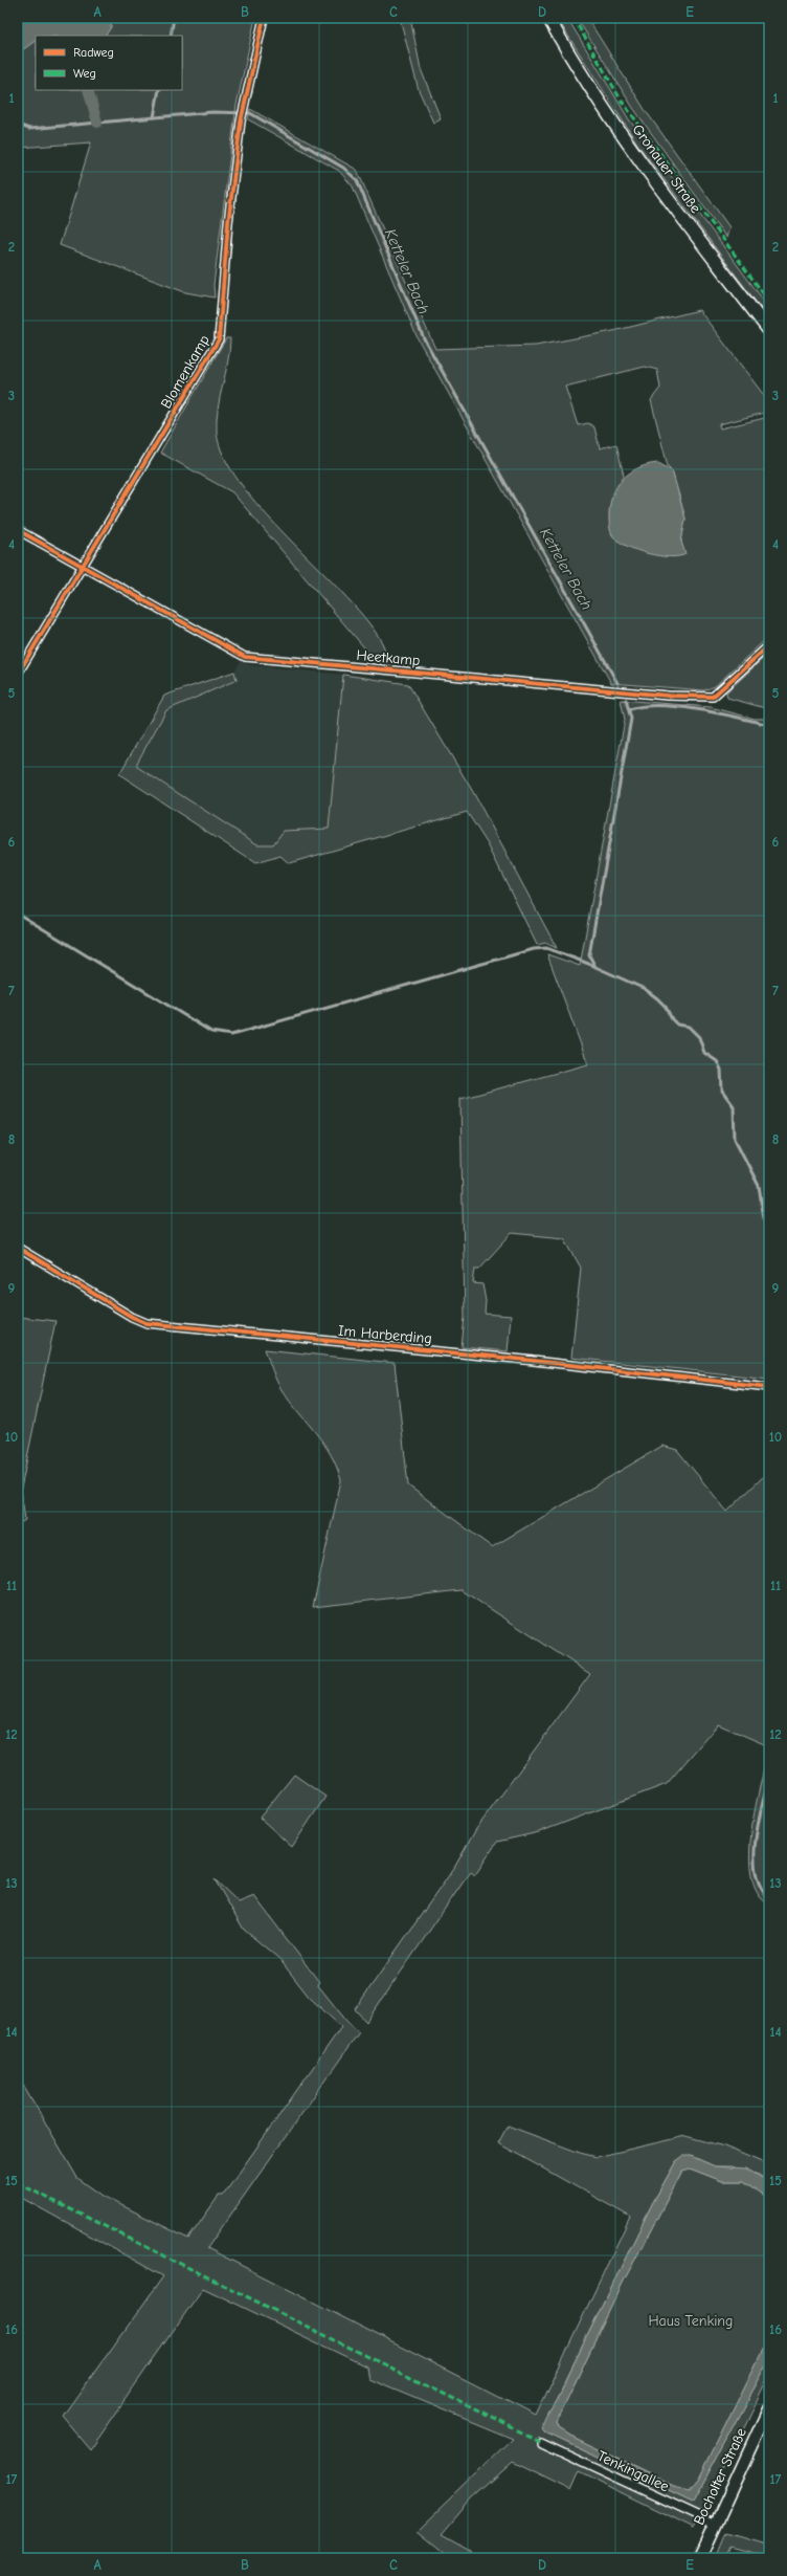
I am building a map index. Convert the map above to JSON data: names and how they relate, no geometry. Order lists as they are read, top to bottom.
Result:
{
  "streets": {
    "main road": ["Gronauer Straße", "Bocholter Straße"],
    "street": [
      "Blomenkamp",
      "Heetkamp",
      "Im Harberding",
      "Tenkingallee"
    ]
  },
  "crossings": [
    ["Blomenkamp", "Heetkamp"],
    ["Tenkingallee", "Bocholter Straße"]
  ],
  "water": ["Ketteler Bach"],
  "parks": ["Haus Tenking"],
  "legend": ["Radweg", "Weg"],
  "grid": {
    "columns": [
      "A",
      "B",
      "C",
      "D",
      "E"
    ],
    "rows": [
      "1",
      "2",
      "3",
      "4",
      "5",
      "6",
      "7",
      "8",
      "9",
      "10",
      "11",
      "12",
      "13",
      "14",
      "15",
      "16",
      "17"
    ]
  }
}
